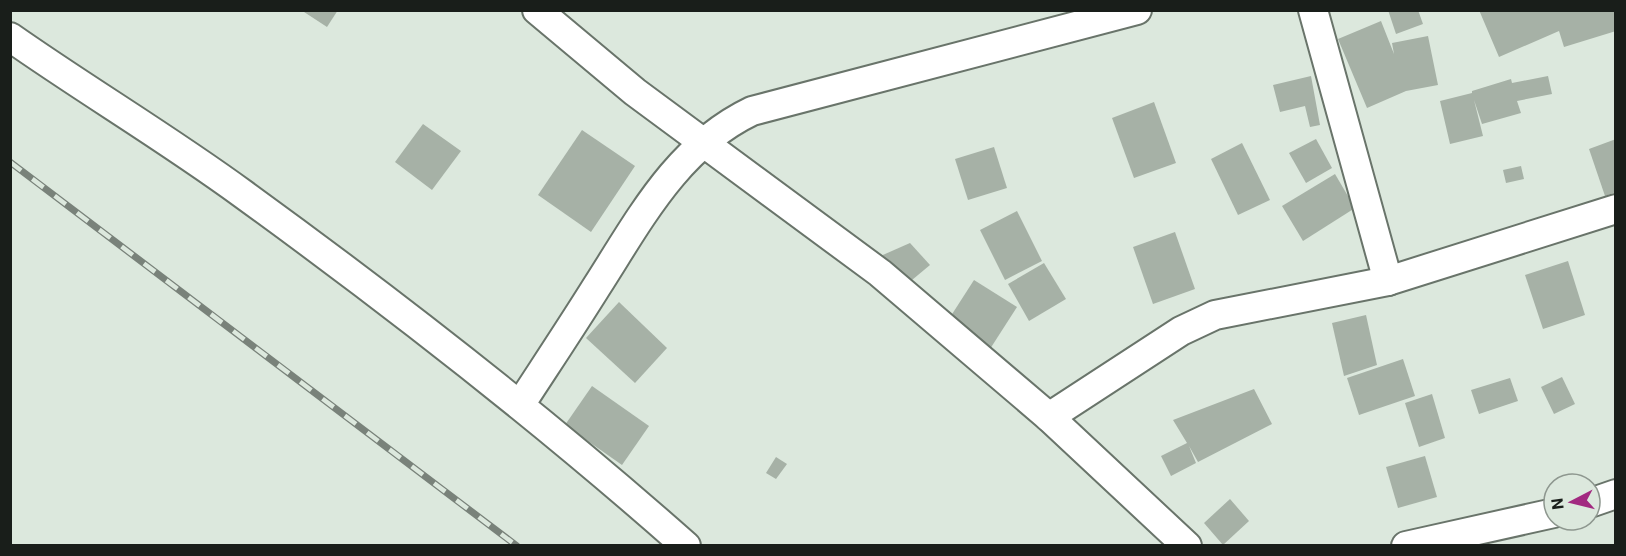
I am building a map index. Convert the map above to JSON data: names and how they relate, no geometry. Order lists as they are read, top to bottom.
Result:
{
  "north": "left"
}
